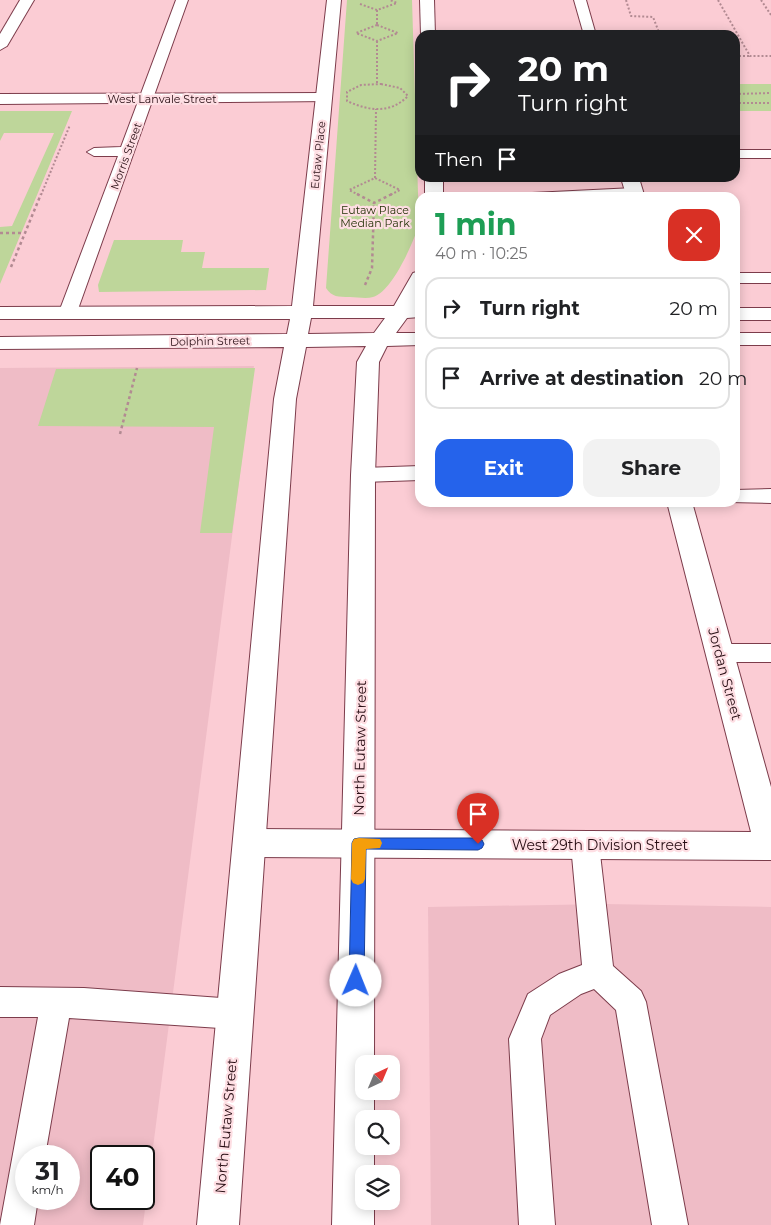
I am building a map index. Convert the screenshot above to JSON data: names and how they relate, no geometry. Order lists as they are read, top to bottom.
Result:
{
  "streets": {
    "street": [
      "West Lanvale Street",
      "Eutaw Place",
      "Dolphin Street",
      "Jordan Street",
      "North Eutaw Street",
      "West 29th Division Street"
    ],
    "lane": ["Morris Street"]
  },
  "crossings": [
    ["West Lanvale Street", "Eutaw Place"],
    ["West Lanvale Street", "Morris Street"],
    ["Eutaw Place", "North Eutaw Street"],
    ["Dolphin Street", "North Eutaw Street"],
    ["Jordan Street", "West 29th Division Street"],
    ["North Eutaw Street", "West 29th Division Street"]
  ],
  "parks": ["Eutaw Place Median Park"],
  "north": "top right",
  "page": {
    "turn": ["20 m", "Turn right"],
    "then": "Then",
    "heading": ["1 min", "40 m · 10:25"],
    "list": [
      {
        "name": "Turn right",
        "value": "20 m"
      },
      {
        "name": "Arrive at destination",
        "value": "20 m"
      }
    ],
    "buttons": ["Exit", "Share"],
    "speed": "31 km/h",
    "limit": "40"
  }
}
